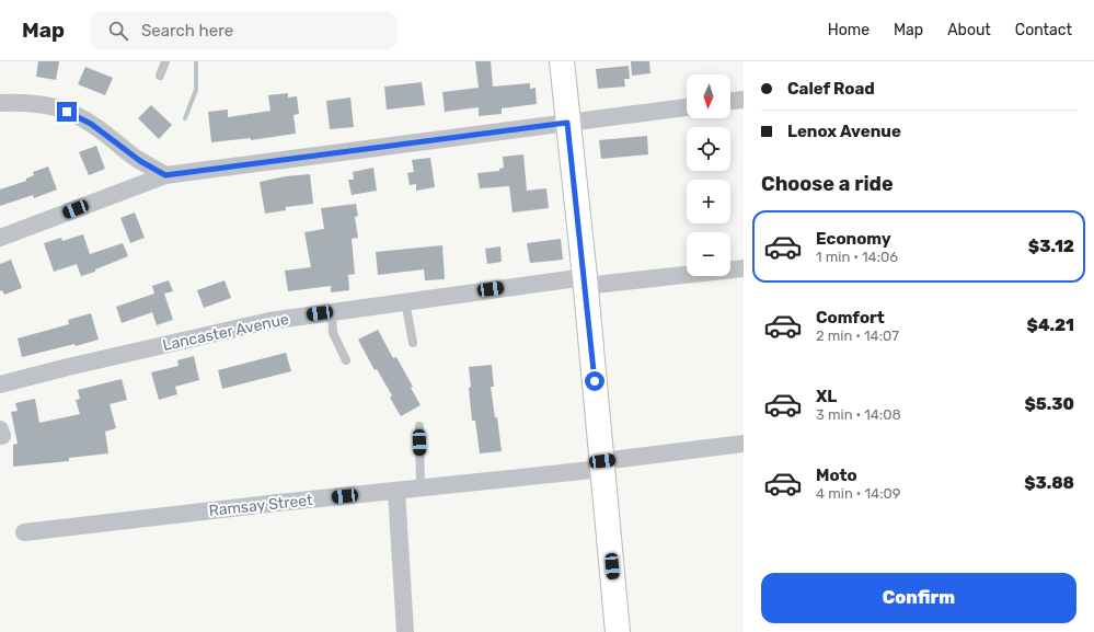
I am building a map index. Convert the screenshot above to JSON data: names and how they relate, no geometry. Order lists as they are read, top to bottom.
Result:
{
  "streets": {
    "street": ["Lancaster Avenue", "Ramsay Street"]
  },
  "north": "bottom",
  "page": {
    "header": "Map",
    "search": "Search here",
    "nav": [
      "Home",
      "Map",
      "About",
      "Contact"
    ],
    "banner": ["Calef Road", "Lenox Avenue"],
    "map_buttons": ["+", "−"],
    "heading": "Choose a ride",
    "list": [
      {
        "name": "Economy",
        "note": "1 min · 14:06",
        "value": "$3.12"
      },
      {
        "name": "Comfort",
        "note": "2 min · 14:07",
        "value": "$4.21"
      },
      {
        "name": "XL",
        "note": "3 min · 14:08",
        "value": "$5.30"
      },
      {
        "name": "Moto",
        "note": "4 min · 14:09",
        "value": "$3.88"
      }
    ],
    "buttons": "Confirm"
  }
}
